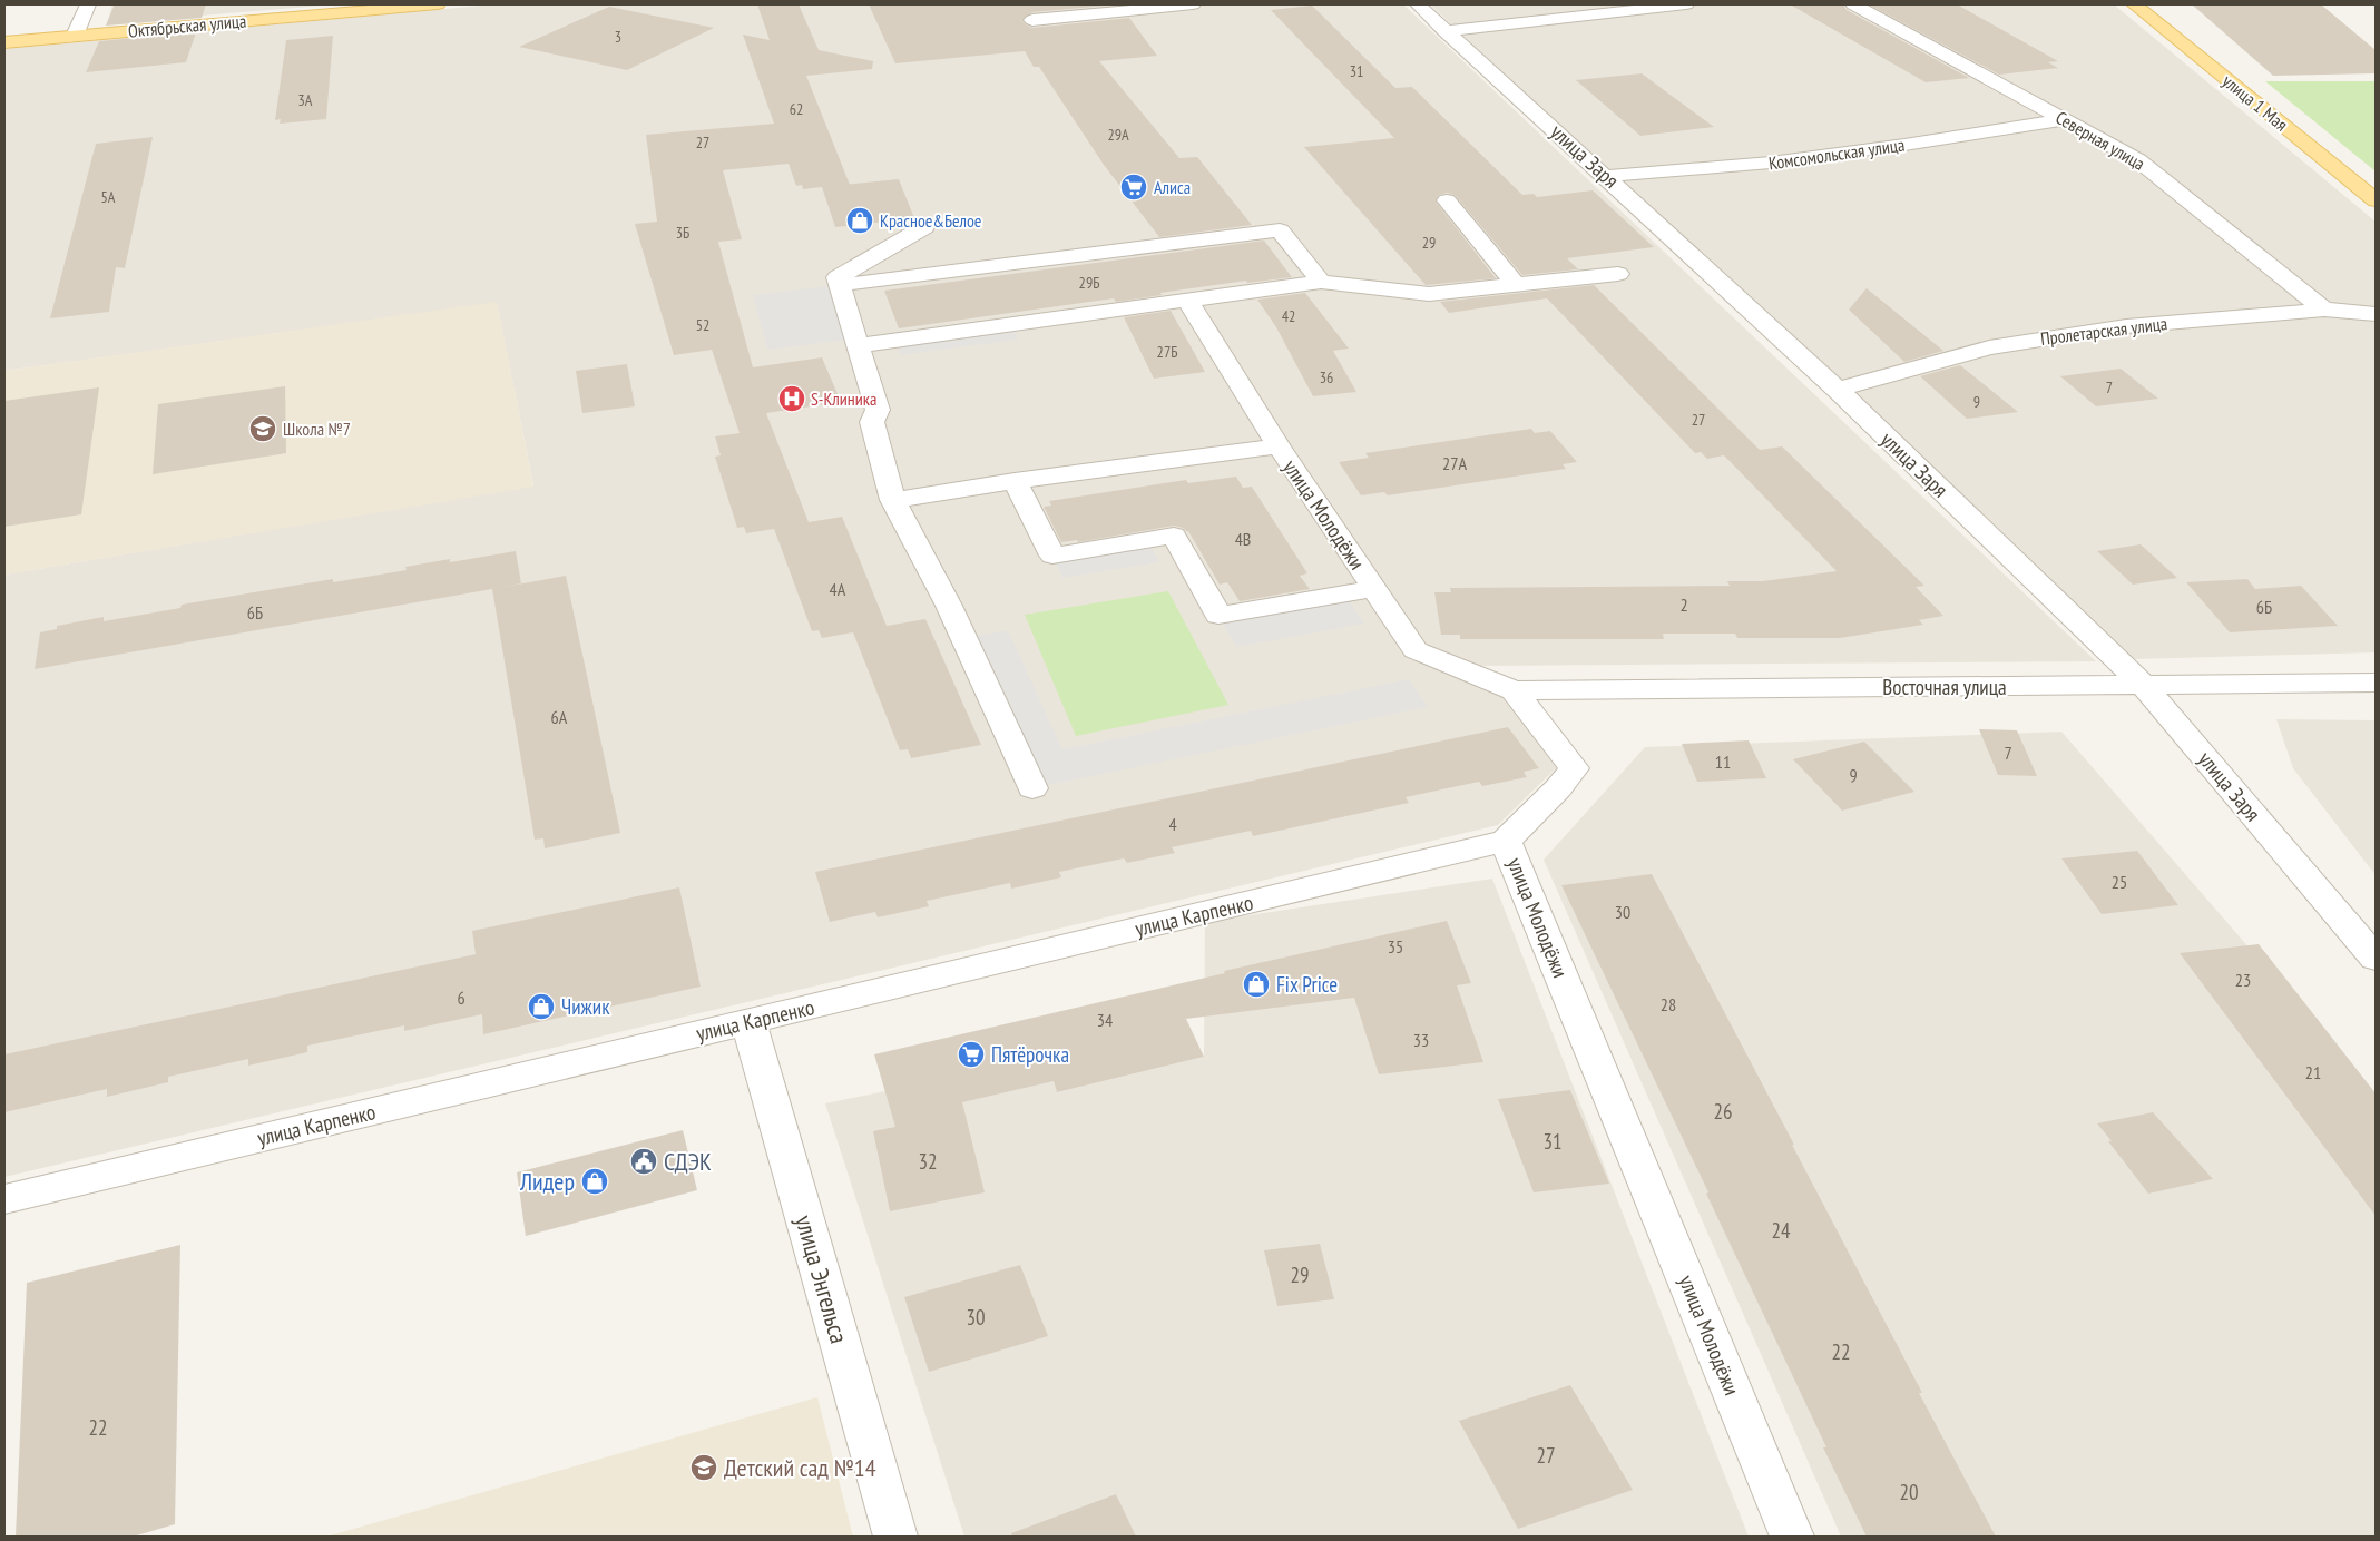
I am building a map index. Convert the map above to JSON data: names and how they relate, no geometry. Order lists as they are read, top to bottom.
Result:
{
  "streets": {
    "main road": ["Октябрьская улица", "улица 1 Мая"],
    "street": [
      "Северная улица",
      "Комсомольская улица",
      "улица Заря",
      "Пролетарская улица",
      "улица Молодёжи",
      "Восточная улица",
      "улица Карпенко",
      "улица Энгельса"
    ]
  },
  "crossings": [
    ["Северная улица", "Комсомольская улица"],
    ["Северная улица", "Пролетарская улица"],
    ["Комсомольская улица", "улица Заря"],
    ["улица Заря", "Пролетарская улица"],
    ["улица Заря", "Восточная улица"],
    ["улица Молодёжи", "Восточная улица"],
    ["улица Молодёжи", "улица Карпенко"],
    ["улица Карпенко", "улица Энгельса"]
  ],
  "places": {
    "supermarket": ["Алиса", "Пятёрочка"],
    "shop": [
      "Красное&Белое",
      "Fix Price",
      "Чижик",
      "Лидер"
    ],
    "hospital": ["S-Клиника"],
    "school or university": ["Школа №7", "Детский сад №14"],
    "public building": ["СДЭК"]
  },
  "house_numbers": [
    "3",
    "31",
    "3А",
    "62",
    "29А",
    "27",
    "5А",
    "3Б",
    "29",
    "29Б",
    "42",
    "52",
    "27Б",
    "36",
    "7",
    "9",
    "27",
    "27А",
    "4В",
    "4А",
    "2",
    "6Б",
    "6Б",
    "6А",
    "7",
    "11",
    "9",
    "4",
    "25",
    "30",
    "35",
    "23",
    "6",
    "28",
    "34",
    "33",
    "21",
    "26",
    "31",
    "32",
    "24",
    "29",
    "30",
    "22",
    "22",
    "27",
    "20"
  ]
}
